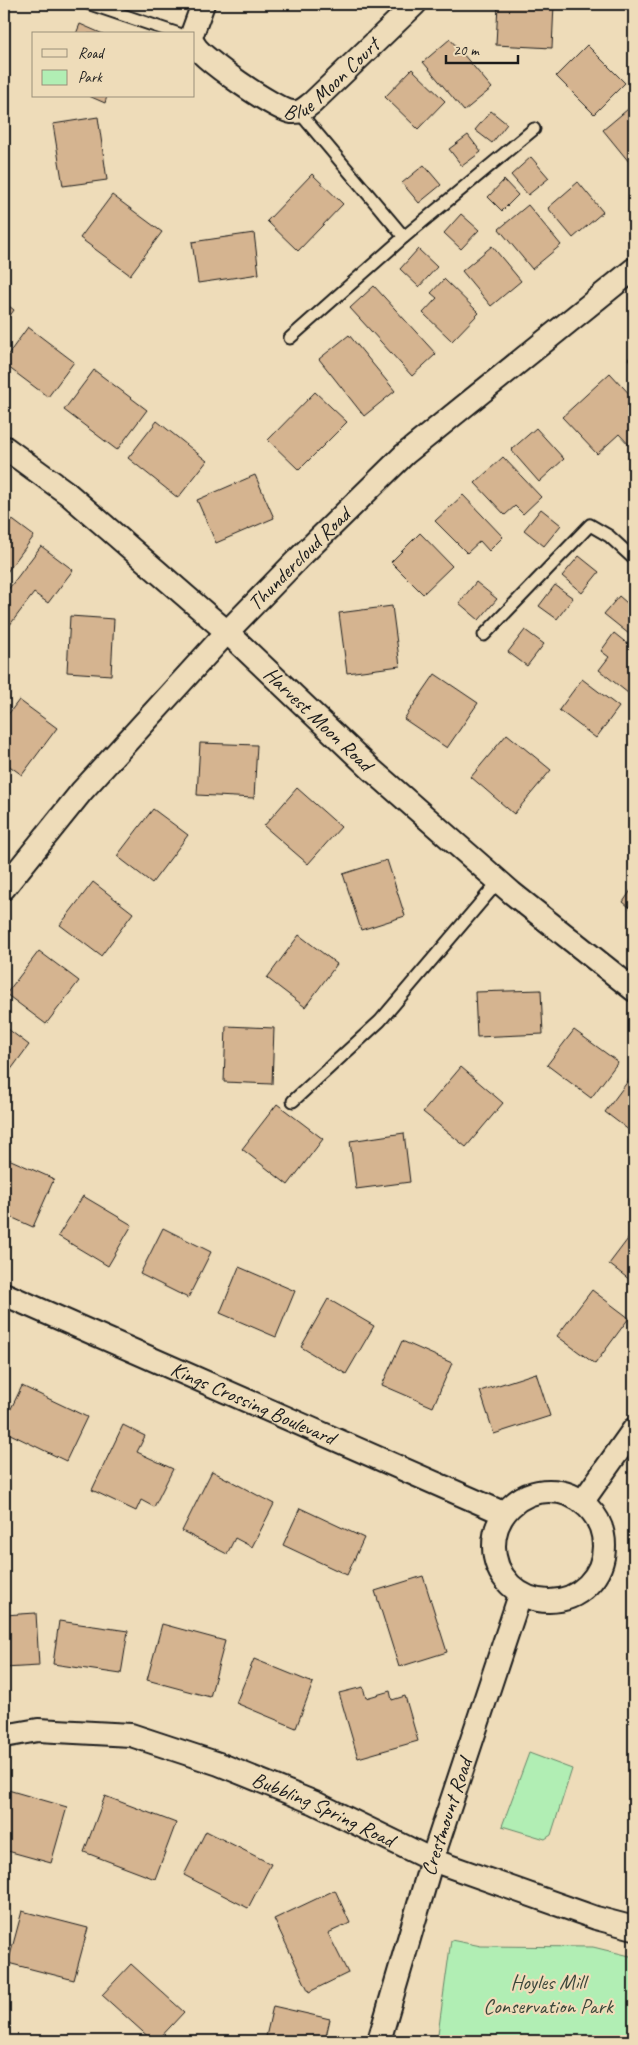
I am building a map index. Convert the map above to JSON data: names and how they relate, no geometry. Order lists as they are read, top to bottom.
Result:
{
  "streets": {
    "street": [
      "Blue Moon Court",
      "Thundercloud Road",
      "Harvest Moon Road",
      "Kings Crossing Boulevard",
      "Bubbling Spring Road",
      "Crestmount Road"
    ]
  },
  "crossings": [
    ["Thundercloud Road", "Harvest Moon Road"],
    ["Kings Crossing Boulevard", "Crestmount Road"],
    ["Bubbling Spring Road", "Crestmount Road"]
  ],
  "parks": ["Hoyles Mill Conservation Park"],
  "legend": ["Road", "Park"],
  "scale_bar": "20 m"
}
